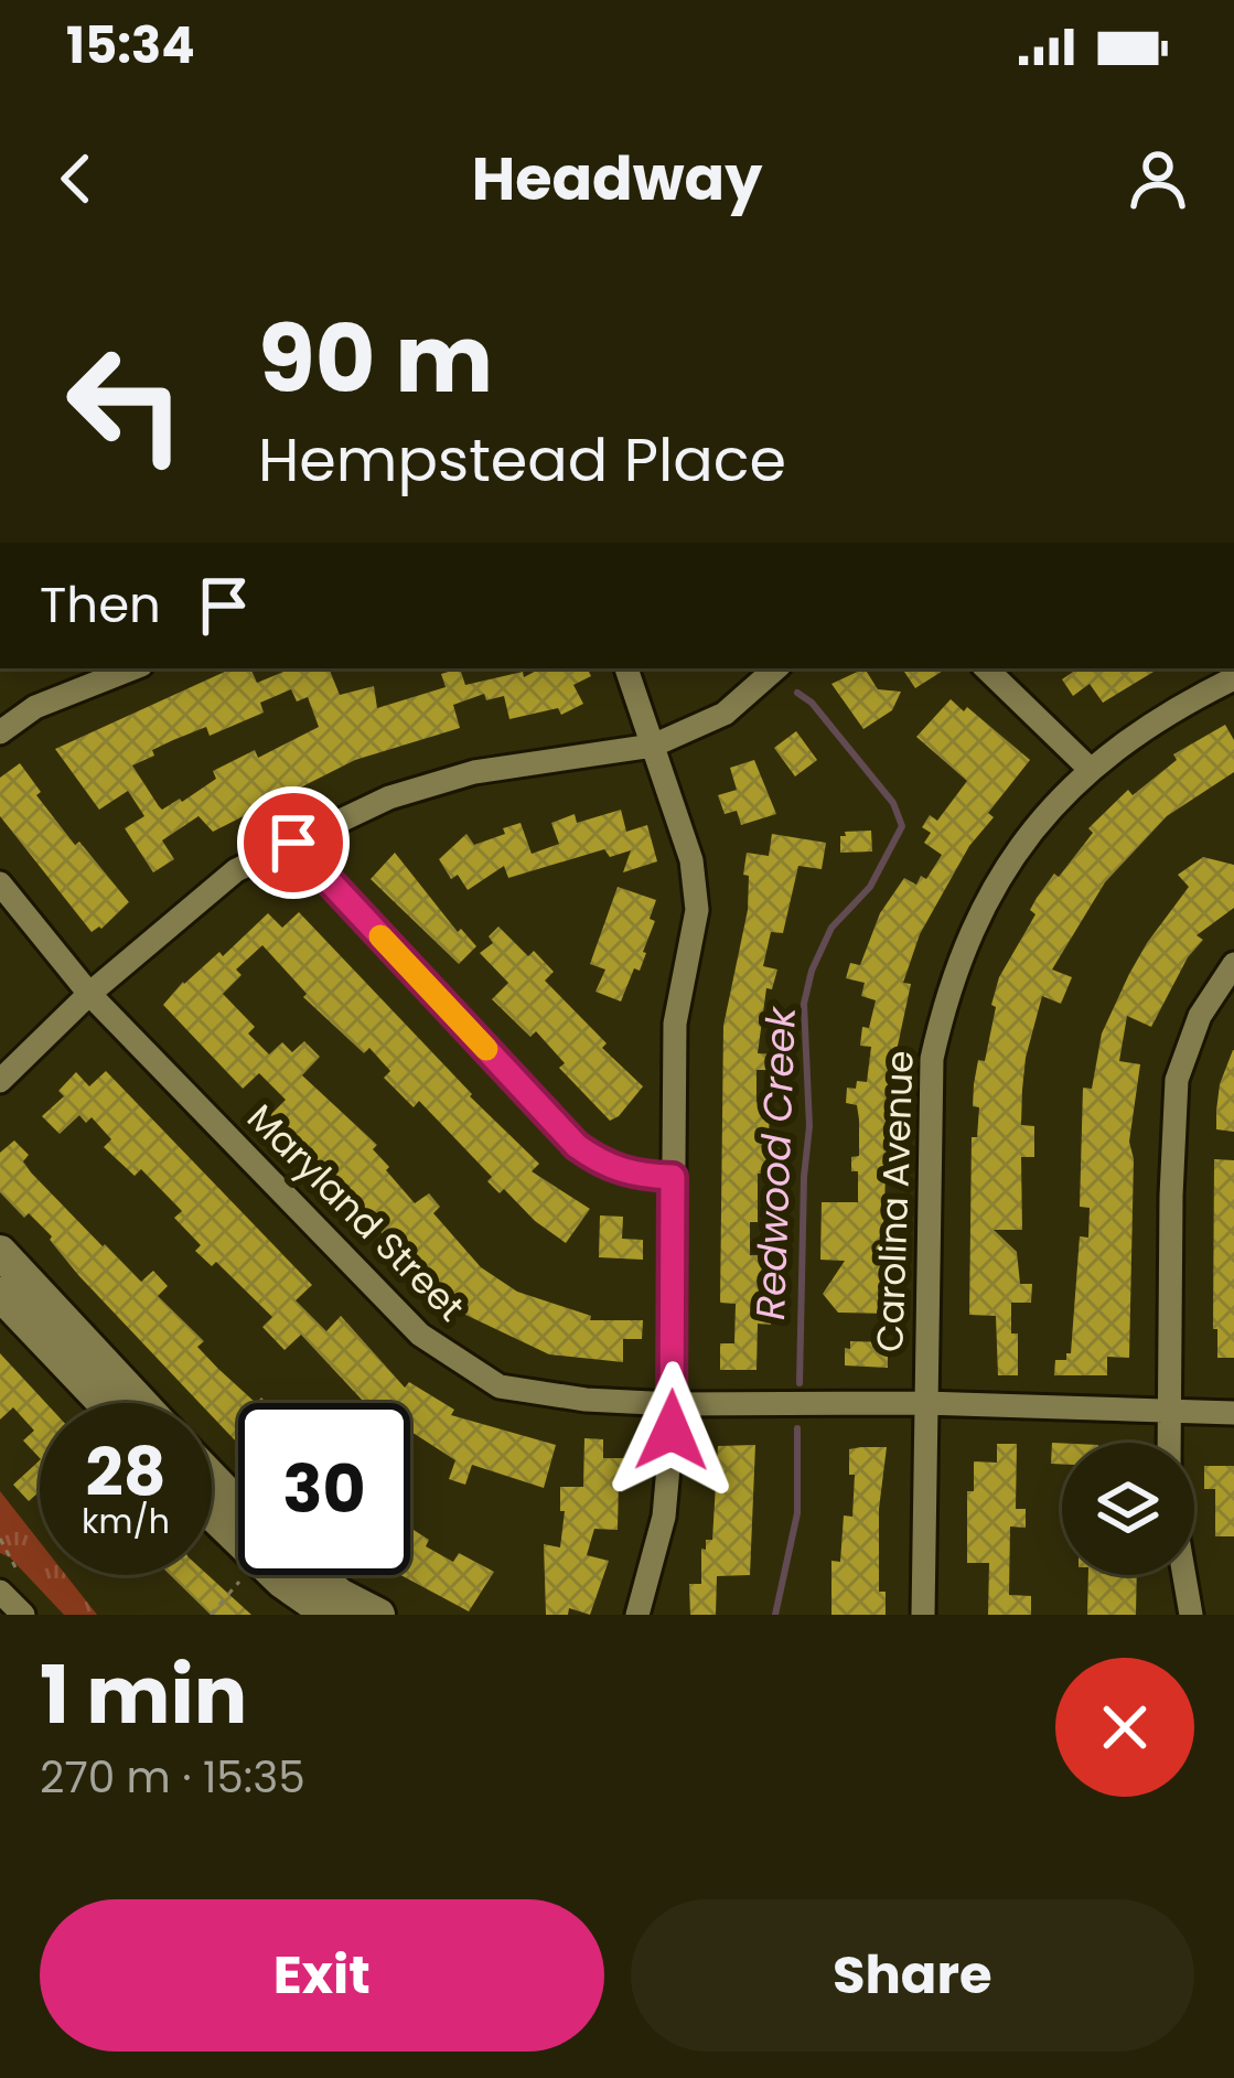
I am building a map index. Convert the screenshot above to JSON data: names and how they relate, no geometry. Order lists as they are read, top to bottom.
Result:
{
  "streets": {
    "street": ["Carolina Avenue", "Maryland Street"]
  },
  "crossings": [
    ["Carolina Avenue", "Maryland Street"]
  ],
  "water": ["Redwood Creek"],
  "page": {
    "status": "15:34",
    "header": "Headway",
    "turn": ["90 m", "Hempstead Place"],
    "then": "Then",
    "speed": "28 km/h",
    "limit": "30",
    "heading": ["1 min", "270 m · 15:35"],
    "buttons": ["Exit", "Share"]
  }
}
